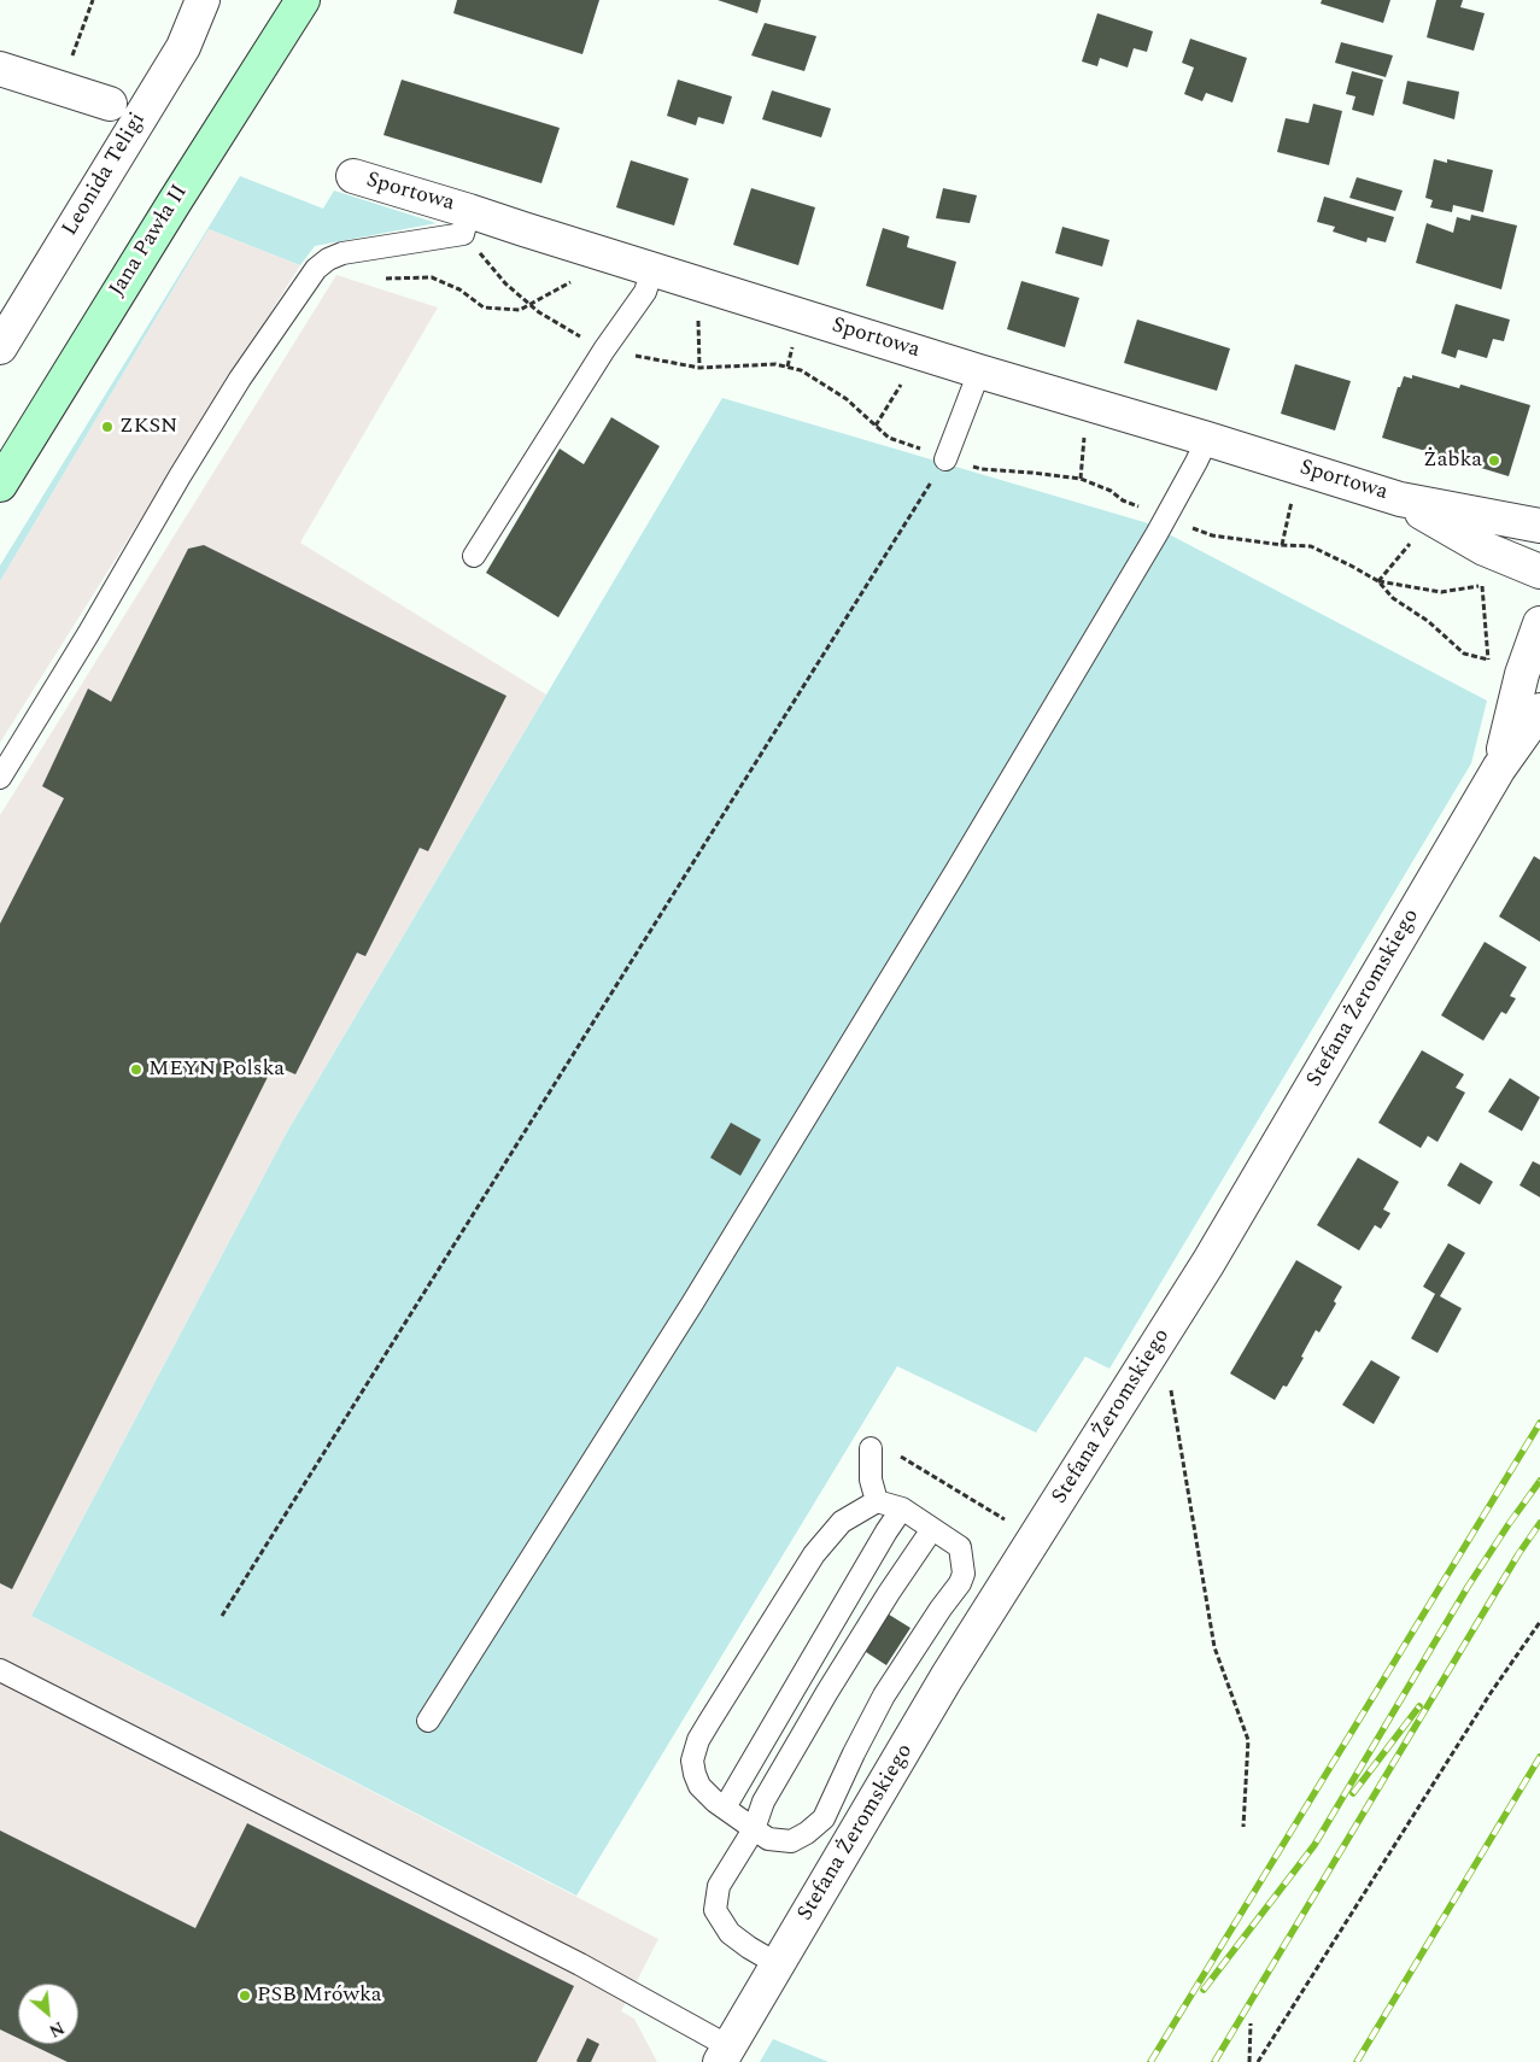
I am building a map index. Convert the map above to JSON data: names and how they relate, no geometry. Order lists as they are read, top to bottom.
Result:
{
  "streets": {
    "main road": ["Jana Pawła II"],
    "street": ["Leonida Teligi", "Sportowa", "Stefana Żeromskiego"]
  },
  "places": [
    "ZKSN",
    "Żabka",
    "MEYN Polska",
    "PSB Mrówka"
  ],
  "north": "bottom right"
}
